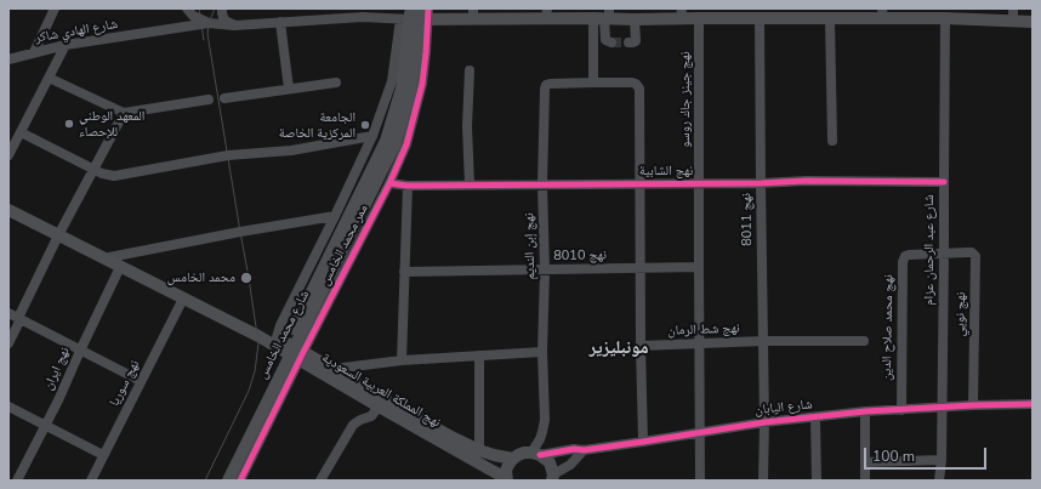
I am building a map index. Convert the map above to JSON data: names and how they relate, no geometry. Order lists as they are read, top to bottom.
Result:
{
  "streets": {
    "main road": ["شارع محمد الخامس", "نهج المملكة العربية السعودية"],
    "street": [
      "شارع الهادي شاكر",
      "نهج جينز جاك روسو",
      "نهج الشابية",
      "نهج 8011",
      "ممر محمد الخامس",
      "نهج إبن النديم",
      "شارع عبد الرحمان عزام",
      "نهج 8010",
      "نهج نويي",
      "نهج محمد صلاح الدين",
      "نهج شط الرمان",
      "نهج ايران",
      "نهج سوريا",
      "شارع اليابان"
    ]
  },
  "crossings": [
    ["شارع الهادي شاكر", "ممر محمد الخامس"],
    ["شارع الهادي شاكر", "شارع محمد الخامس"],
    ["نهج جينز جاك روسو", "نهج الشابية"],
    ["نهج جينز جاك روسو", "نهج 8010"],
    ["نهج جينز جاك روسو", "نهج شط الرمان"],
    ["نهج جينز جاك روسو", "شارع اليابان"],
    ["نهج الشابية", "نهج 8011"],
    ["نهج الشابية", "ممر محمد الخامس"],
    ["نهج الشابية", "نهج إبن النديم"],
    ["نهج الشابية", "شارع عبد الرحمان عزام"],
    ["نهج 8011", "نهج شط الرمان"],
    ["نهج 8011", "شارع اليابان"],
    ["ممر محمد الخامس", "شارع محمد الخامس"],
    ["ممر محمد الخامس", "نهج المملكة العربية السعودية"],
    ["نهج إبن النديم", "نهج 8010"],
    ["نهج إبن النديم", "شارع اليابان"],
    ["شارع عبد الرحمان عزام", "نهج نويي"],
    ["شارع عبد الرحمان عزام", "نهج محمد صلاح الدين"],
    ["شارع عبد الرحمان عزام", "شارع اليابان"],
    ["نهج نويي", "نهج محمد صلاح الدين"],
    ["نهج نويي", "شارع اليابان"],
    ["نهج محمد صلاح الدين", "شارع اليابان"],
    ["شارع محمد الخامس", "نهج المملكة العربية السعودية"],
    ["نهج ايران", "نهج المملكة العربية السعودية"],
    ["نهج سوريا", "نهج المملكة العربية السعودية"]
  ],
  "districts": ["مونبليزير"],
  "places": ["المعهد الوطني للإحصاء", "الجامعة المركزية الخاصة", "محمد الخامس"],
  "scale_bar": "100 m"
}
